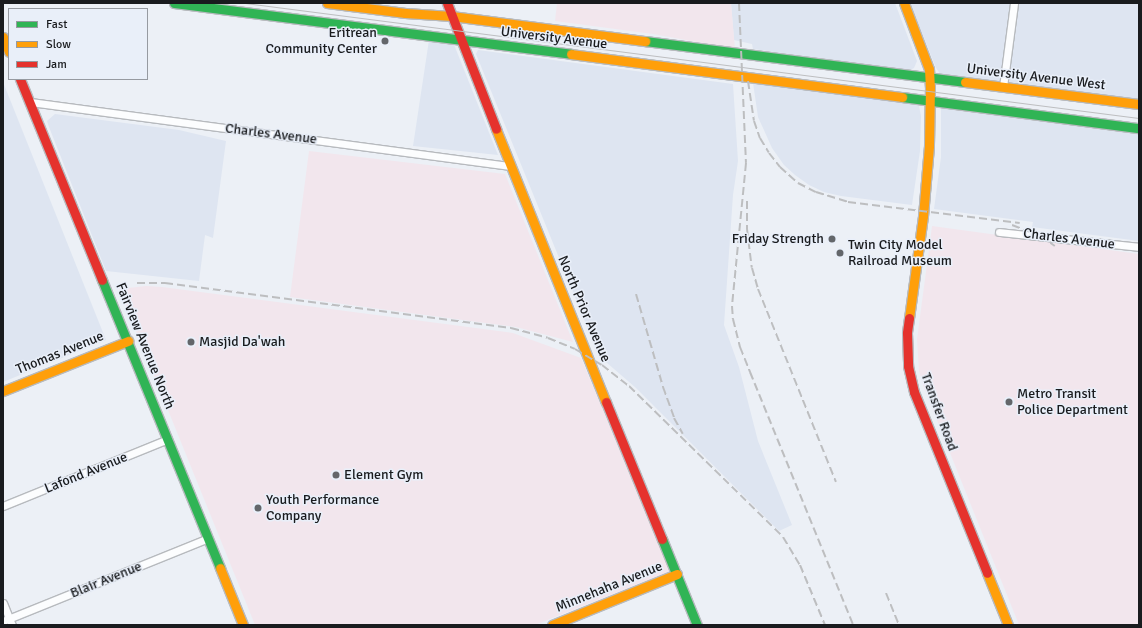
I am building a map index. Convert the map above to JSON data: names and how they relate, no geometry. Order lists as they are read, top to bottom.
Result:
{
  "streets": {
    "main road": [
      "University Avenue",
      "University Avenue West",
      "North Prior Avenue",
      "Fairview Avenue North",
      "Thomas Avenue",
      "Transfer Road",
      "Minnehaha Avenue"
    ],
    "street": ["Charles Avenue", "Lafond Avenue", "Blair Avenue"]
  },
  "crossings": [
    ["University Avenue", "University Avenue West"],
    ["University Avenue", "North Prior Avenue"],
    ["University Avenue", "Transfer Road"],
    ["University Avenue West", "Transfer Road"],
    ["Charles Avenue", "North Prior Avenue"],
    ["Charles Avenue", "Fairview Avenue North"],
    ["North Prior Avenue", "Minnehaha Avenue"],
    ["Fairview Avenue North", "Thomas Avenue"],
    ["Fairview Avenue North", "Lafond Avenue"],
    ["Fairview Avenue North", "Blair Avenue"]
  ],
  "places": [
    "Eritrean Community Center",
    "Friday Strength",
    "Twin City Model Railroad Museum",
    "Masjid Da'wah",
    "Metro Transit Police Department",
    "Element Gym",
    "Youth Performance Company"
  ],
  "legend": ["Fast", "Slow", "Jam"]
}
